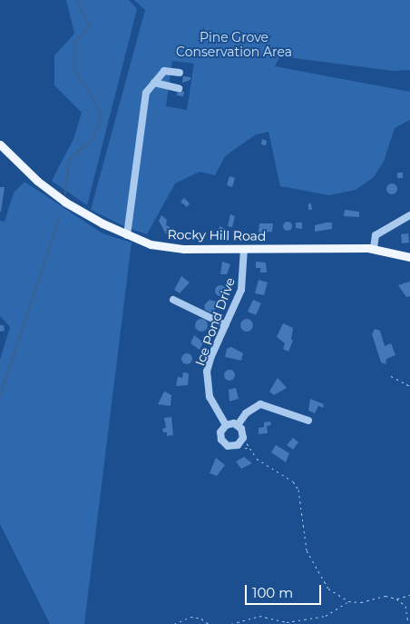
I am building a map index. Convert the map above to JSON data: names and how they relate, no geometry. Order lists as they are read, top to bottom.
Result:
{
  "streets": {
    "main road": ["Rocky Hill Road"],
    "street": ["Ice Pond Drive"]
  },
  "crossings": [
    ["Rocky Hill Road", "Ice Pond Drive"]
  ],
  "parks": ["Pine Grove Conservation Area"],
  "scale_bar": "100 m"
}
